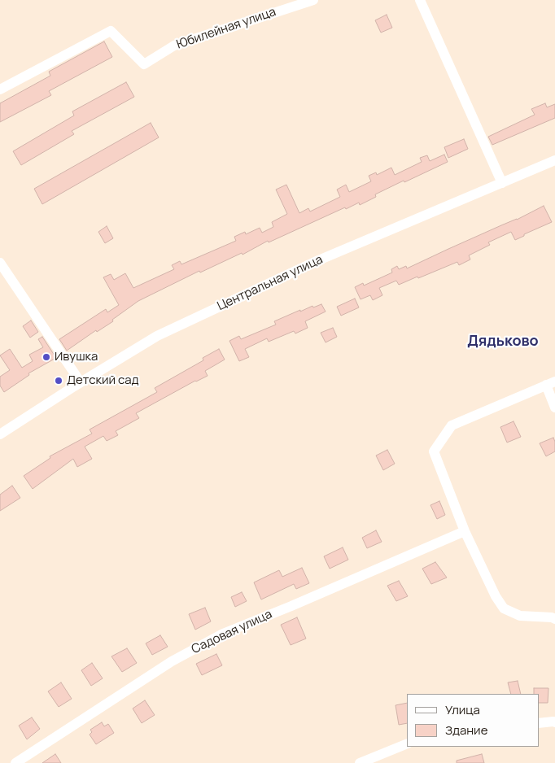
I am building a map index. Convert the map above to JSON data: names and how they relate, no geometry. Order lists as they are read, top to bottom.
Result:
{
  "streets": {
    "street": ["Юбилейная улица", "Центральная улица", "Садовая улица"]
  },
  "districts": ["Дядьково"],
  "places": ["Ивушка", "Детский сад"],
  "legend": ["Улица", "Здание"]
}
